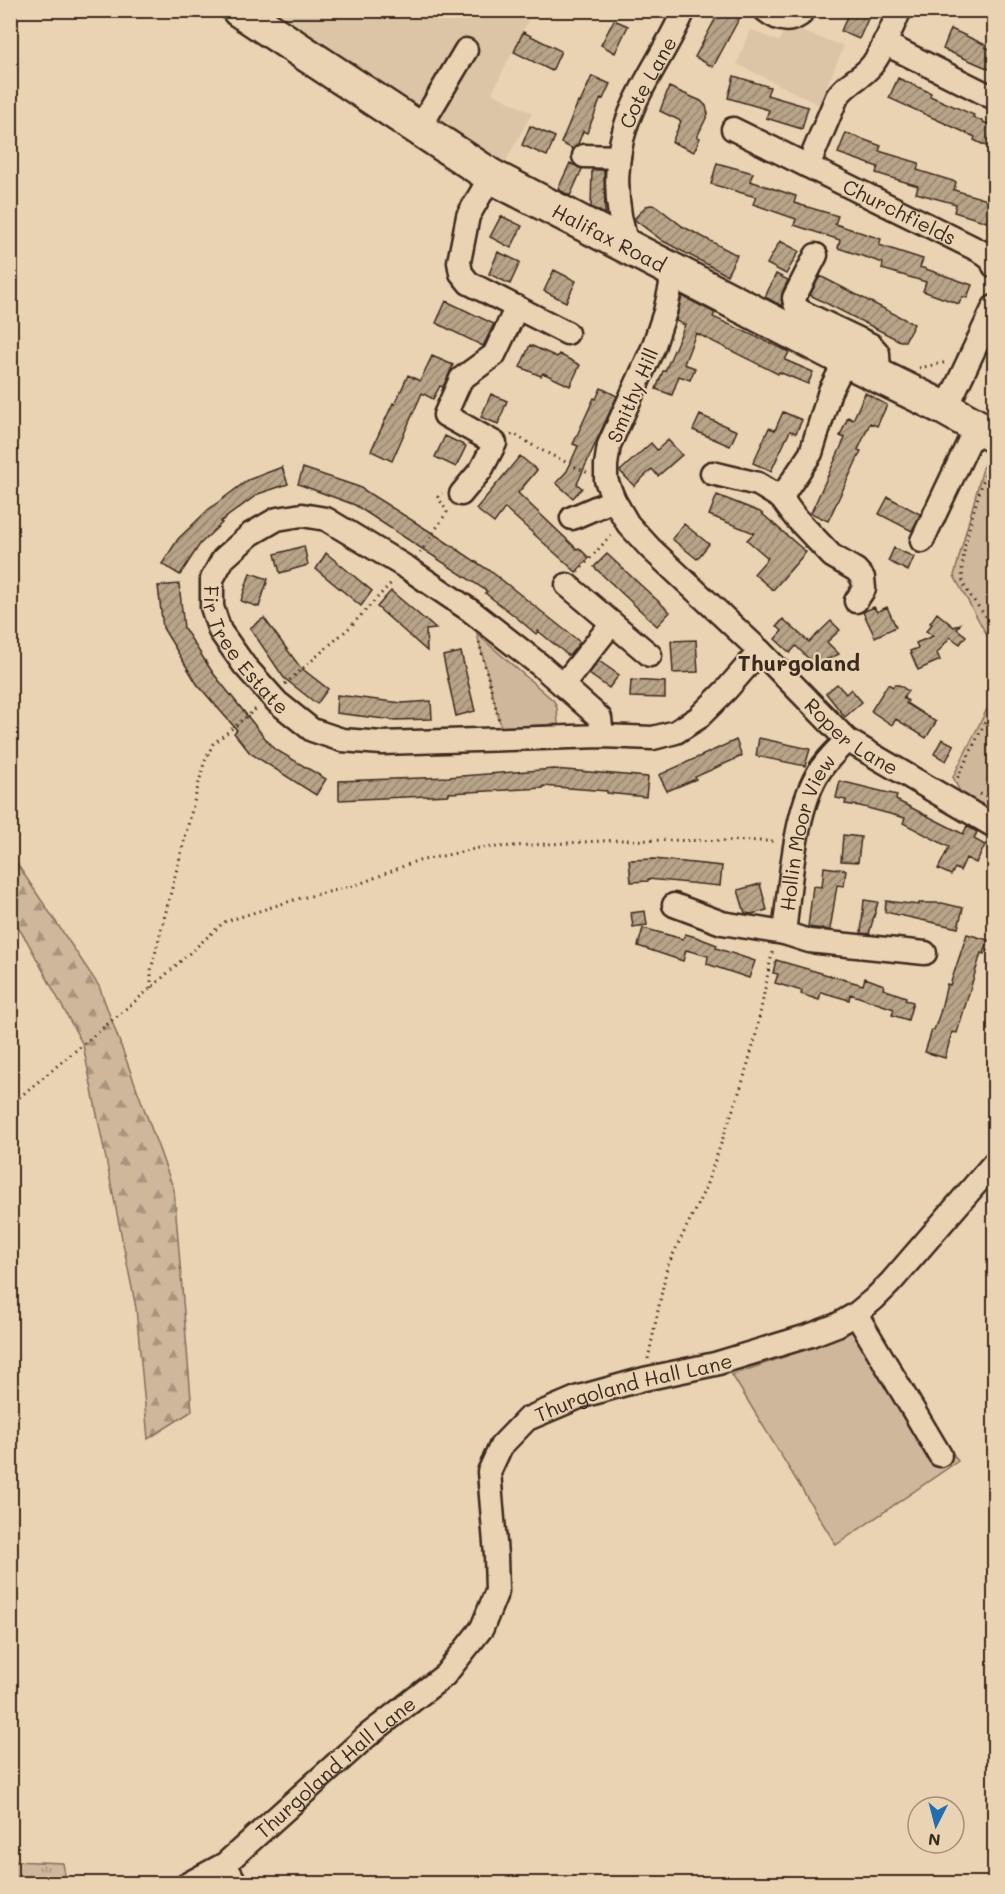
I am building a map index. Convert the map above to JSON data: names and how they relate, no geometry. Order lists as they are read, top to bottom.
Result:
{
  "streets": {
    "highway": ["Halifax Road"],
    "street": [
      "Cote Lane",
      "Churchfields",
      "Smithy Hill",
      "Fir Tree Estate",
      "Roper Lane",
      "Hollin Moor View",
      "Thurgoland Hall Lane"
    ]
  },
  "crossings": [
    ["Cote Lane", "Halifax Road"],
    ["Halifax Road", "Smithy Hill"],
    ["Fir Tree Estate", "Roper Lane"],
    ["Roper Lane", "Hollin Moor View"]
  ],
  "districts": ["Thurgoland"],
  "north": "bottom"
}
